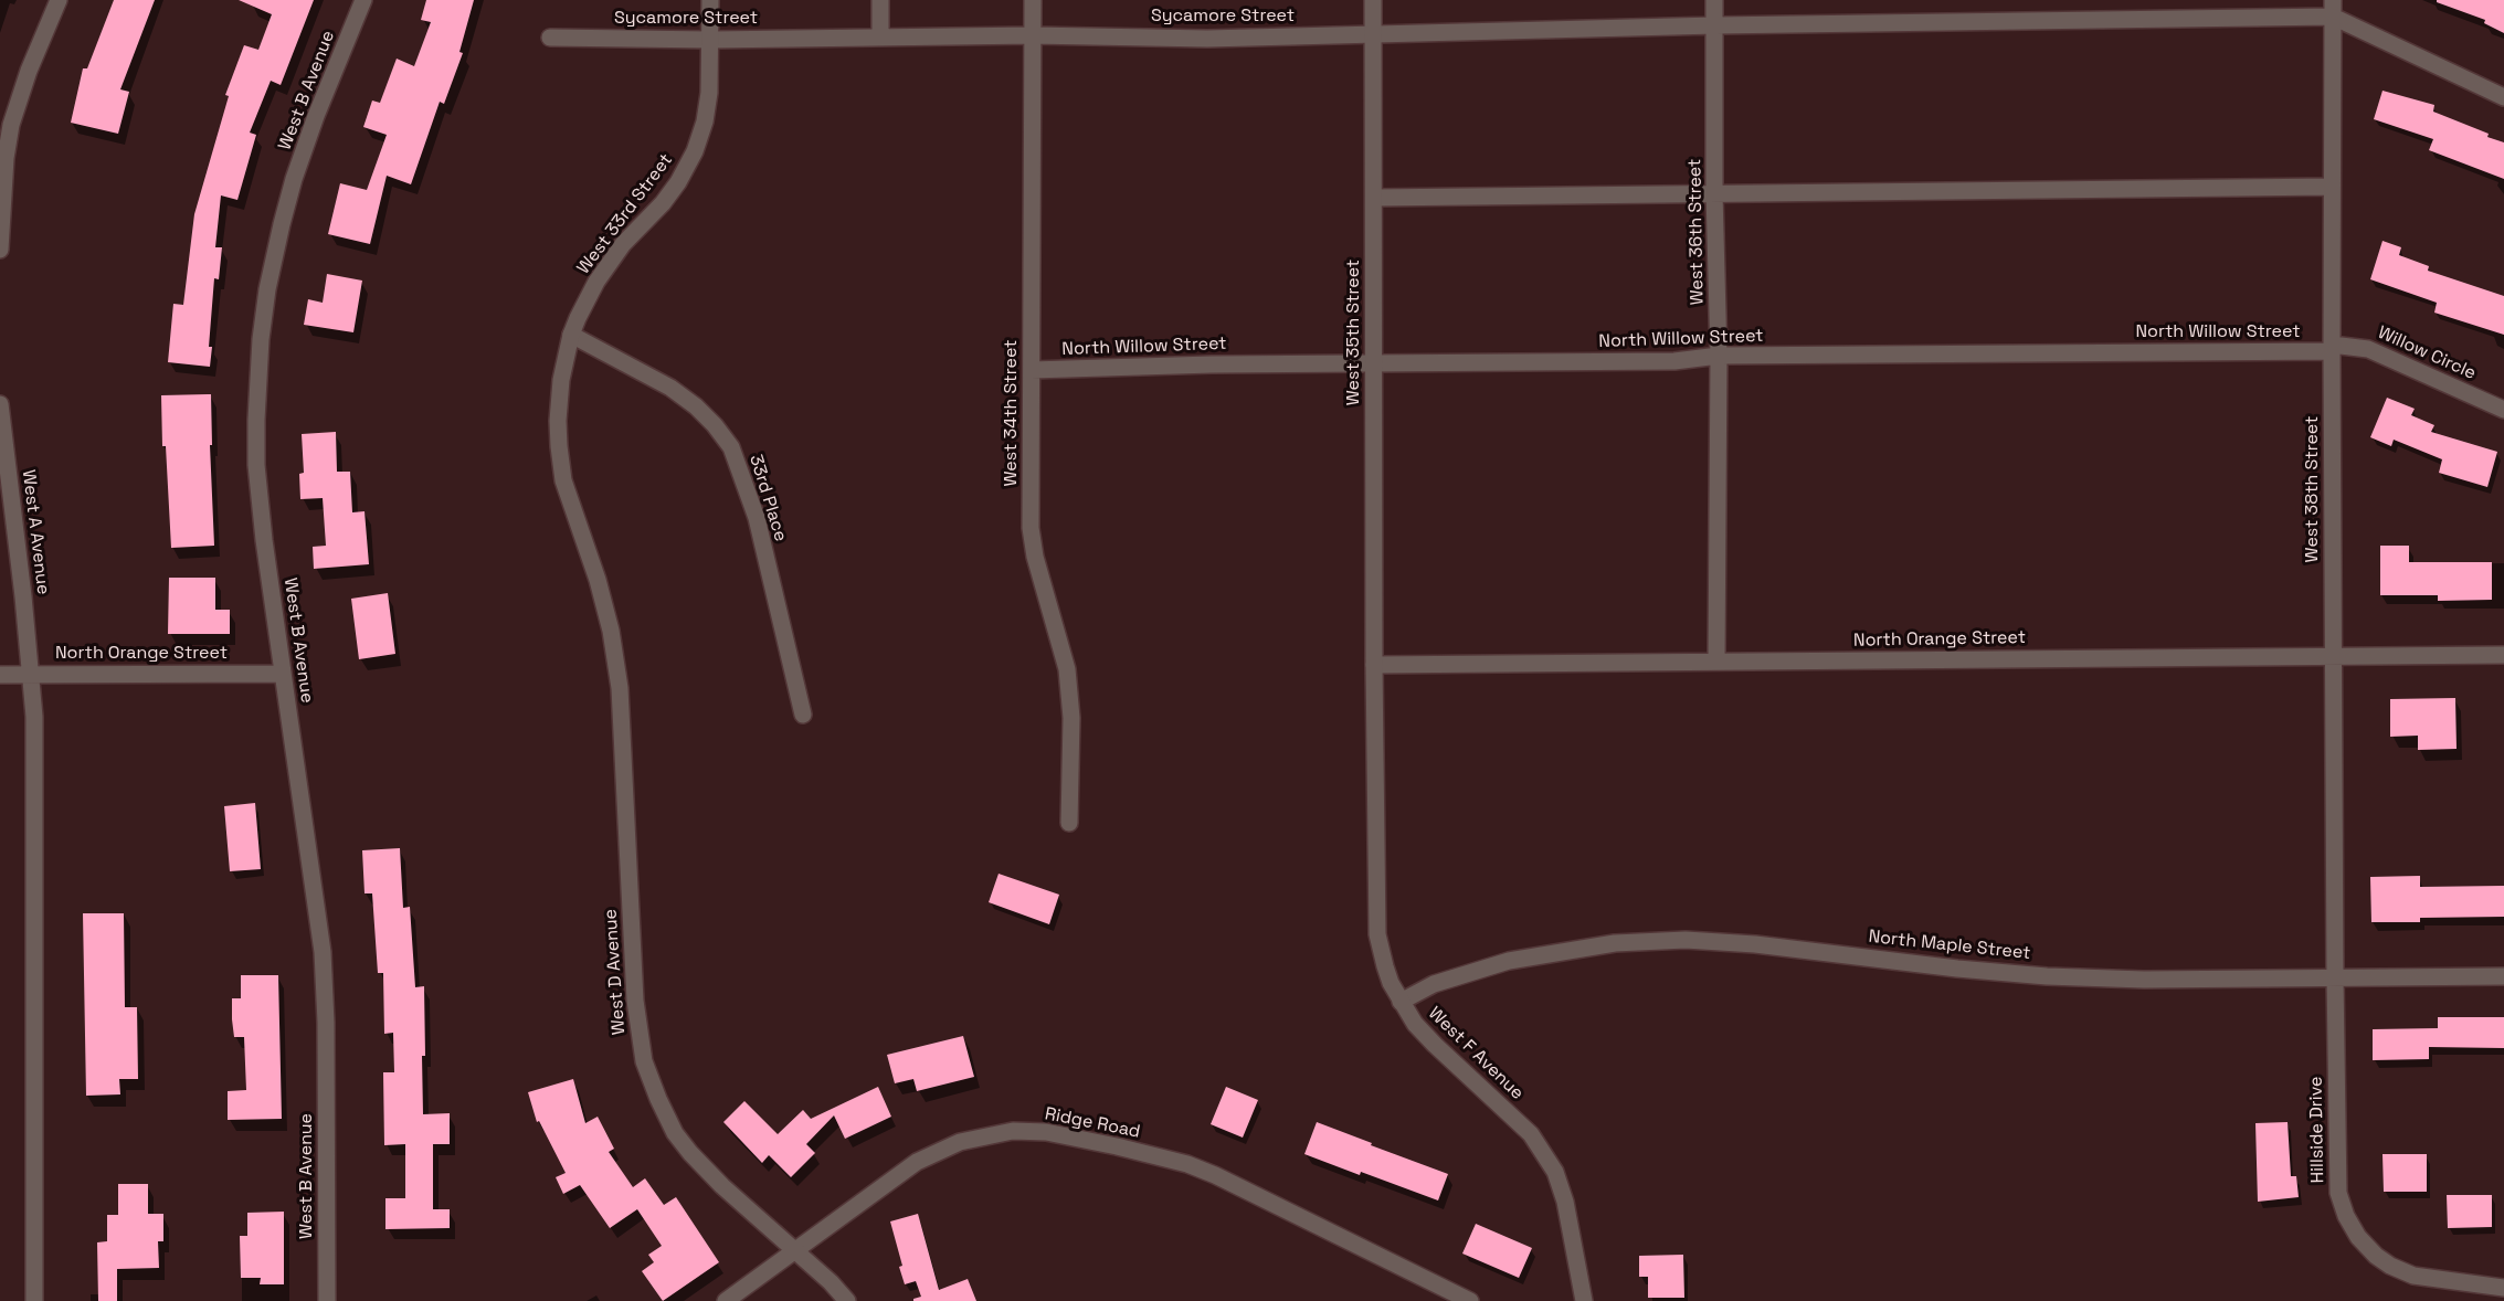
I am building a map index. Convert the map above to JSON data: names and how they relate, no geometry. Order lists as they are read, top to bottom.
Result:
{
  "streets": {
    "street": [
      "Sycamore Street",
      "West B Avenue",
      "West 33rd Street",
      "West 36th Street",
      "West 35th Street",
      "North Willow Street",
      "Willow Circle",
      "West 34th Street",
      "West 38th Street",
      "33rd Place",
      "West A Avenue",
      "North Orange Street",
      "North Maple Street",
      "West D Avenue",
      "West F Avenue",
      "Ridge Road",
      "Hillside Drive"
    ]
  },
  "crossings": [
    ["Sycamore Street", "West 33rd Street"],
    ["Sycamore Street", "West 36th Street"],
    ["Sycamore Street", "West 35th Street"],
    ["Sycamore Street", "West 34th Street"],
    ["Sycamore Street", "West 38th Street"],
    ["West B Avenue", "North Orange Street"],
    ["West 33rd Street", "33rd Place"],
    ["West 33rd Street", "West D Avenue"],
    ["West 36th Street", "North Willow Street"],
    ["West 36th Street", "North Orange Street"],
    ["West 35th Street", "North Willow Street"],
    ["West 35th Street", "North Orange Street"],
    ["West 35th Street", "West F Avenue"],
    ["North Willow Street", "Willow Circle"],
    ["North Willow Street", "West 34th Street"],
    ["North Willow Street", "West 38th Street"],
    ["Willow Circle", "West 38th Street"],
    ["West 38th Street", "North Orange Street"],
    ["West 38th Street", "North Maple Street"],
    ["West 38th Street", "Hillside Drive"],
    ["West A Avenue", "North Orange Street"],
    ["North Orange Street", "West F Avenue"],
    ["North Maple Street", "West F Avenue"],
    ["North Maple Street", "Hillside Drive"],
    ["West D Avenue", "Ridge Road"]
  ]
}
